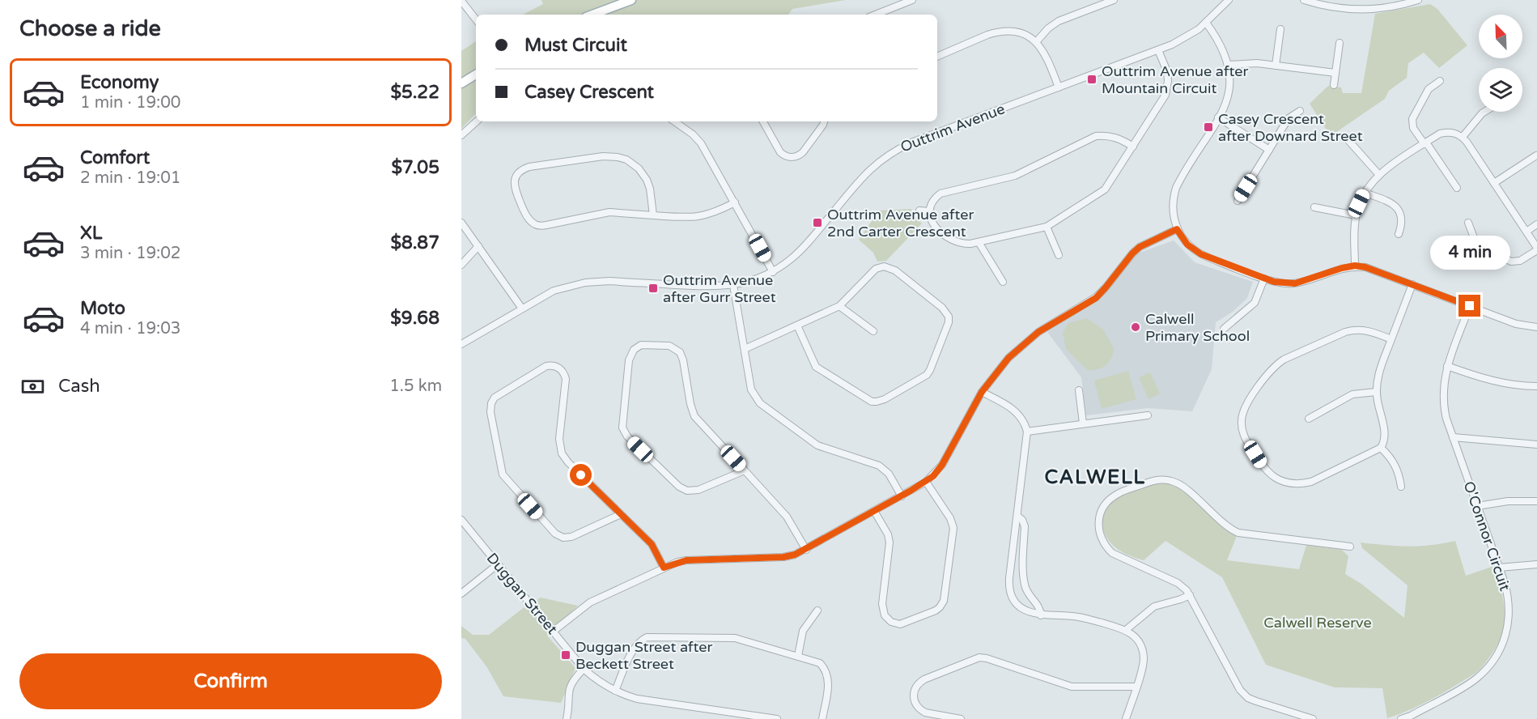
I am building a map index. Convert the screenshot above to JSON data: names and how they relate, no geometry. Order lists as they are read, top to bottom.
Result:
{
  "streets": {
    "street": ["Outtrim Avenue", "O'Connor Circuit", "Duggan Street"]
  },
  "districts": ["CALWELL"],
  "parks": ["Calwell Reserve"],
  "places": {
    "transit": [
      "Outtrim Avenue after Mountain Circuit",
      "Casey Crescent after Downard Street",
      "Outtrim Avenue after 2nd Carter Crescent",
      "Outtrim Avenue after Gurr Street",
      "Duggan Street after Beckett Street"
    ],
    "other": ["Calwell Primary School"]
  },
  "north": "top left",
  "page": {
    "heading": "Choose a ride",
    "banner": ["Must Circuit", "Casey Crescent"],
    "list": [
      {
        "name": "Economy",
        "note": "1 min · 19:00",
        "value": "$5.22"
      },
      {
        "name": "Comfort",
        "note": "2 min · 19:01",
        "value": "$7.05"
      },
      {
        "name": "XL",
        "note": "3 min · 19:02",
        "value": "$8.87"
      },
      {
        "name": "Moto",
        "note": "4 min · 19:03",
        "value": "$9.68"
      }
    ],
    "bubble": "4 min",
    "pay": ["Cash", "1.5 km"],
    "buttons": "Confirm"
  }
}
